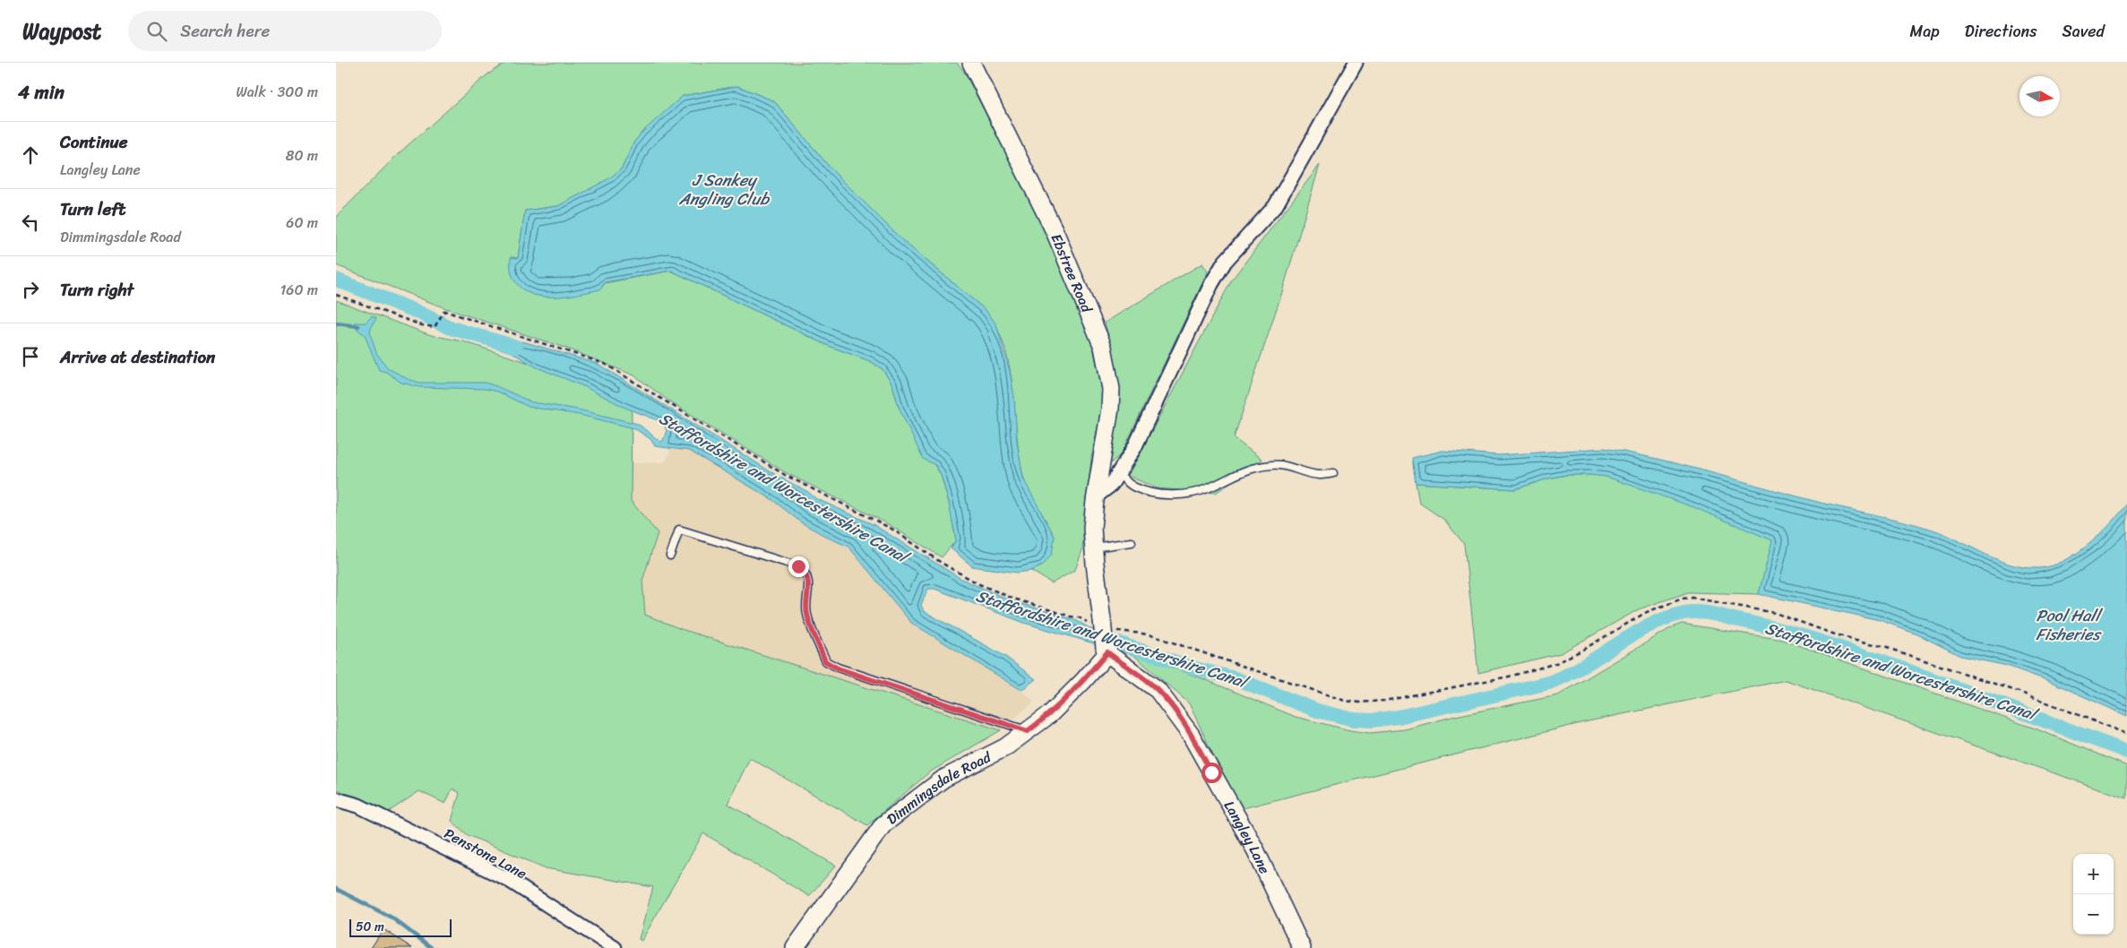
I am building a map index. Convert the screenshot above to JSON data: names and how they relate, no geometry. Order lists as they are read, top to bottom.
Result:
{
  "streets": {
    "street": [
      "Ebstree Road",
      "Dimmingsdale Road",
      "Langley Lane",
      "Penstone Lane"
    ]
  },
  "crossings": [
    ["Dimmingsdale Road", "Langley Lane"]
  ],
  "water": ["J Sankey Angling Club", "Staffordshire and Worcestershire Canal", "Pool Hall Fisheries"],
  "scale_bar": "50 m",
  "north": "right",
  "page": {
    "header": "Waypost",
    "search": "Search here",
    "nav": ["Map", "Directions", "Saved"],
    "heading": ["4 min", "Walk · 300 m"],
    "list": [
      ["Continue", "Langley Lane", "80 m"],
      ["Turn left", "Dimmingsdale Road", "60 m"],
      ["Turn right", "160 m"],
      "Arrive at destination"
    ],
    "map_buttons": ["+", "−"],
    "scale": "50 m"
  }
}
